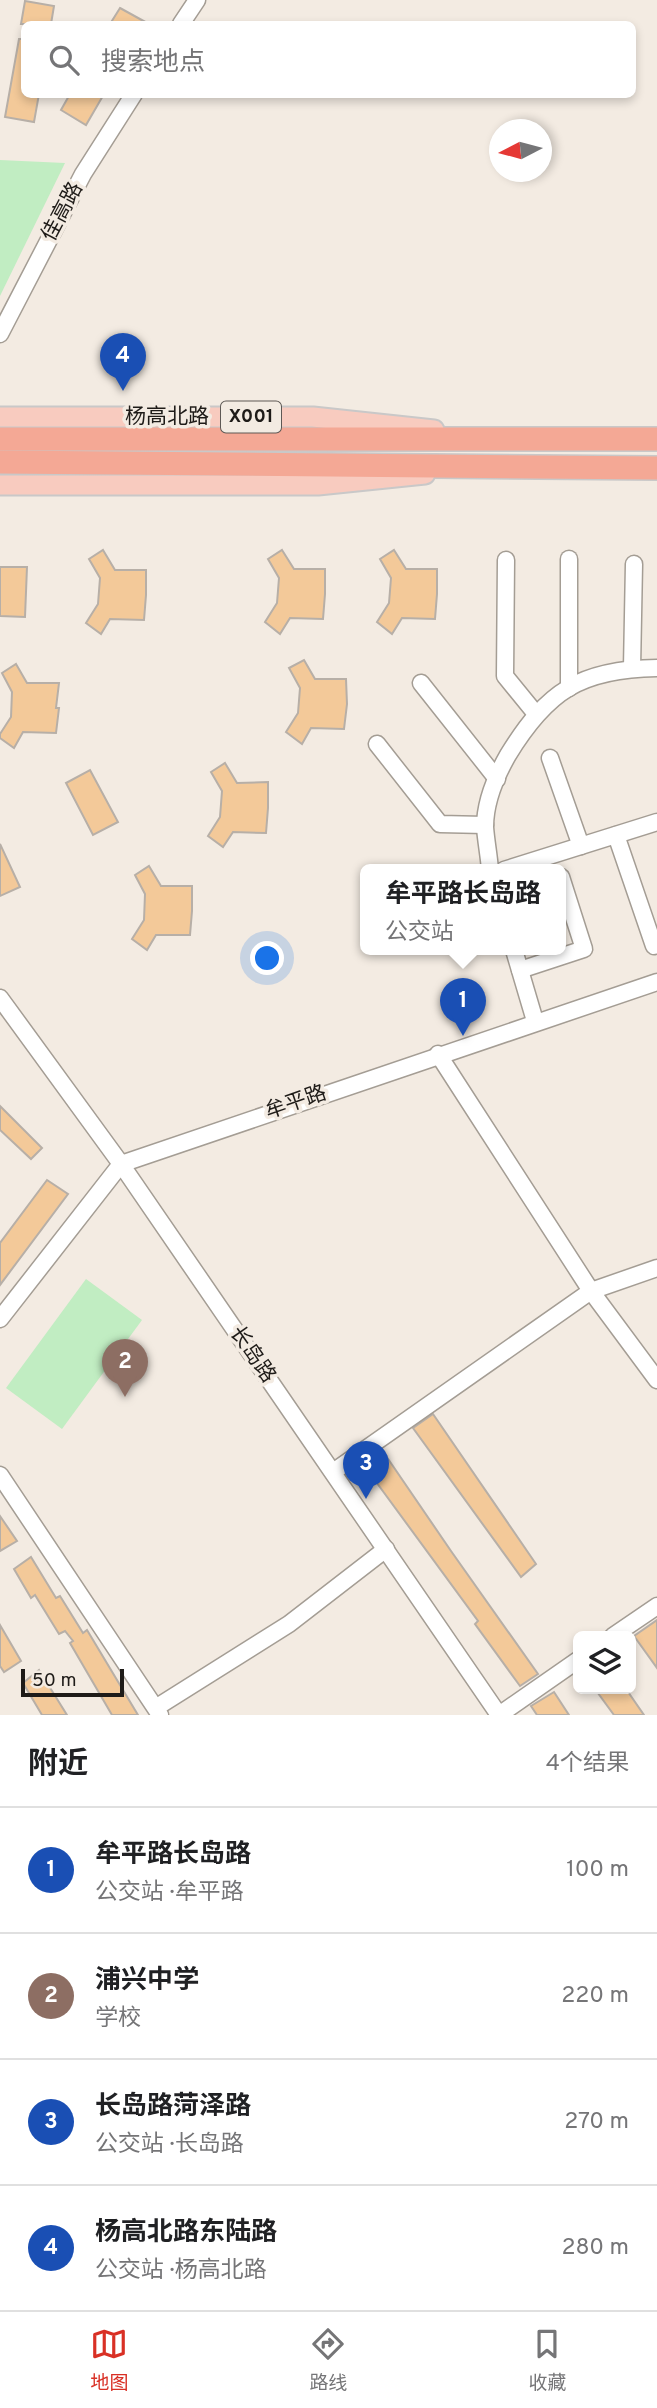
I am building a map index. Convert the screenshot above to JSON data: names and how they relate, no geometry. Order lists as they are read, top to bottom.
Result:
{
  "streets": {
    "highway": ["杨高北路", "X001"],
    "street": ["佳高路", "牟平路", "长岛路"]
  },
  "crossings": [
    ["牟平路", "长岛路"]
  ],
  "scale_bar": "50 m",
  "north": "left",
  "page": {
    "search": "搜索地点",
    "pins": [
      "4",
      "1",
      "2",
      "3"
    ],
    "popup": ["牟平路长岛路", "公交站"],
    "scale": "50 m",
    "heading": ["附近", "4个结果"],
    "list": [
      {
        "mark": "1",
        "name": "牟平路长岛路",
        "note": "公交站 · 牟平路",
        "value": "100 m"
      },
      {
        "mark": "2",
        "name": "浦兴中学",
        "note": "学校",
        "value": "220 m"
      },
      {
        "mark": "3",
        "name": "长岛路菏泽路",
        "note": "公交站 · 长岛路",
        "value": "270 m"
      },
      {
        "mark": "4",
        "name": "杨高北路东陆路",
        "note": "公交站 · 杨高北路",
        "value": "280 m"
      }
    ],
    "nav": ["地图", "路线", "收藏"]
  }
}
